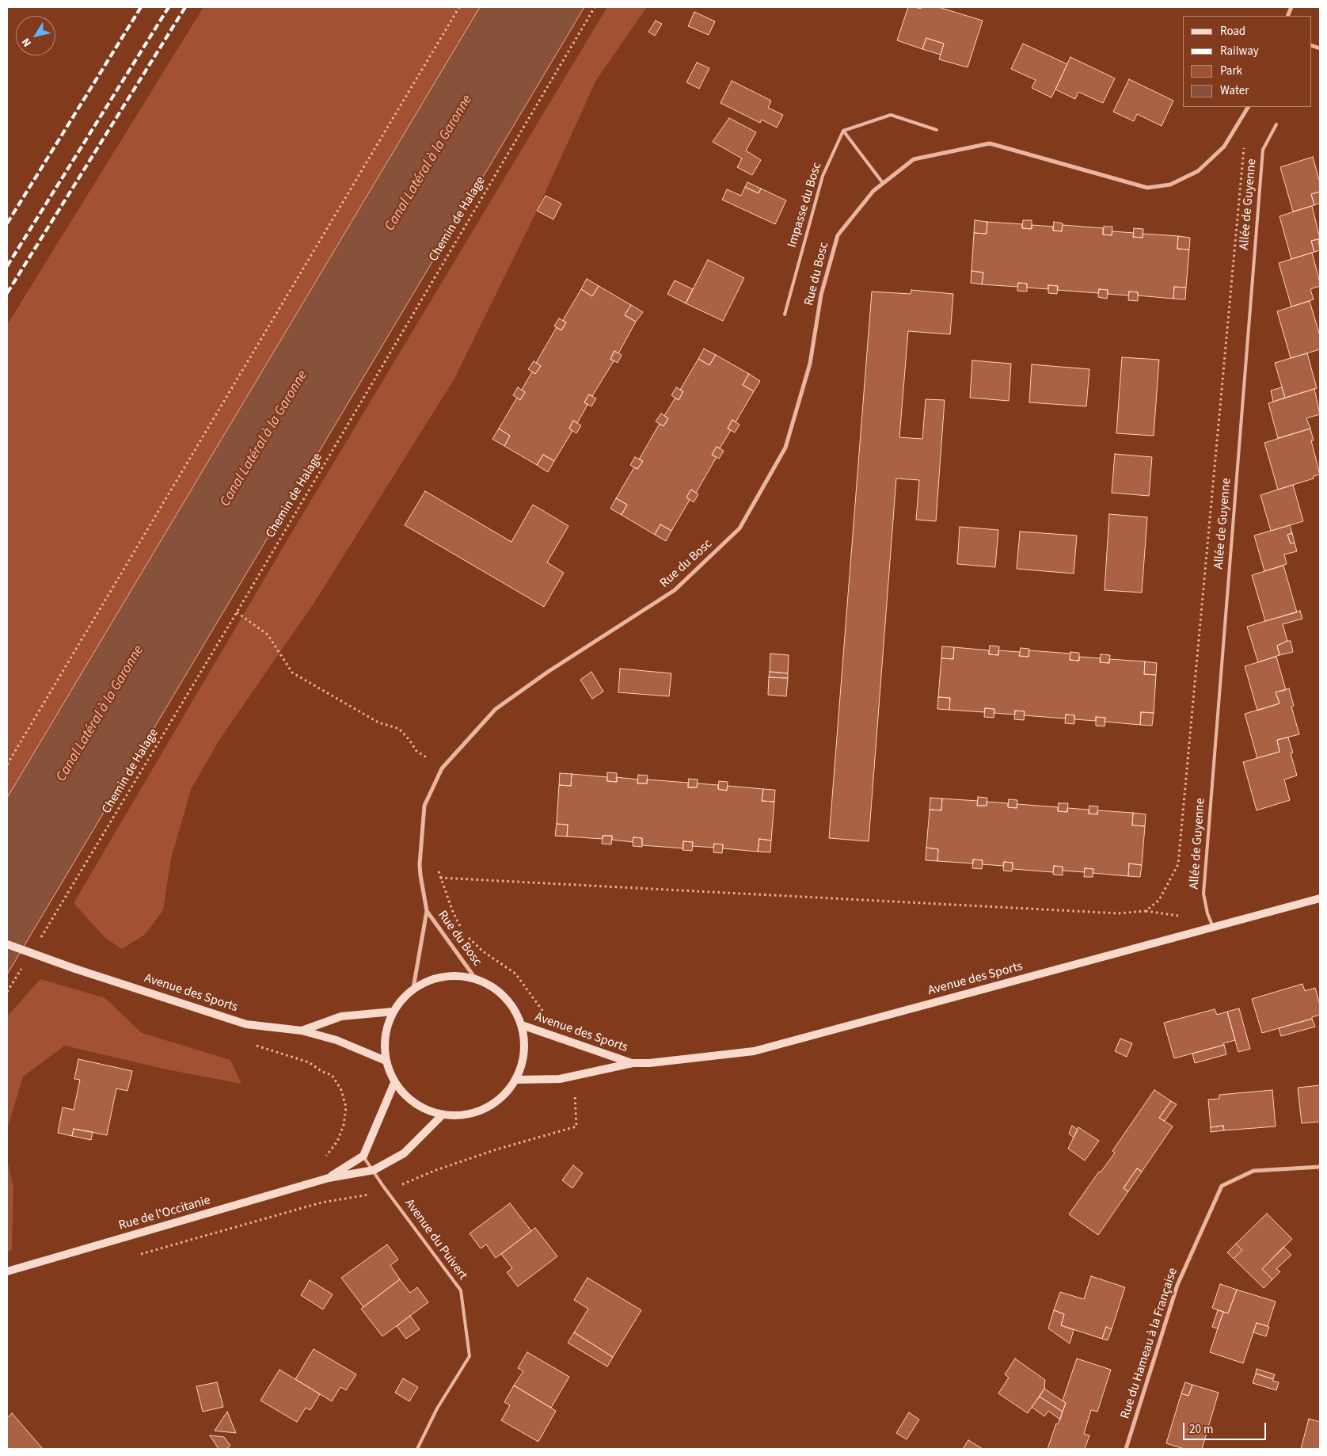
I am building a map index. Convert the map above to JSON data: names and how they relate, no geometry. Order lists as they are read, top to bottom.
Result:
{
  "streets": {
    "main road": ["Avenue des Sports", "Rue de l'Occitanie"],
    "street": ["Rue du Bosc", "Rue du Hameau à la Française"],
    "lane": ["Allée de Guyenne", "Impasse du Bosc", "Avenue du Puivert"],
    "path": ["Chemin de Halage"]
  },
  "crossings": [
    ["Allée de Guyenne", "Avenue des Sports"],
    ["Rue du Bosc", "Avenue des Sports"]
  ],
  "water": ["Canal Latéral à la Garonne"],
  "legend": [
    "Road",
    "Railway",
    "Park",
    "Water"
  ],
  "scale_bar": "20 m",
  "north": "bottom left"
}
